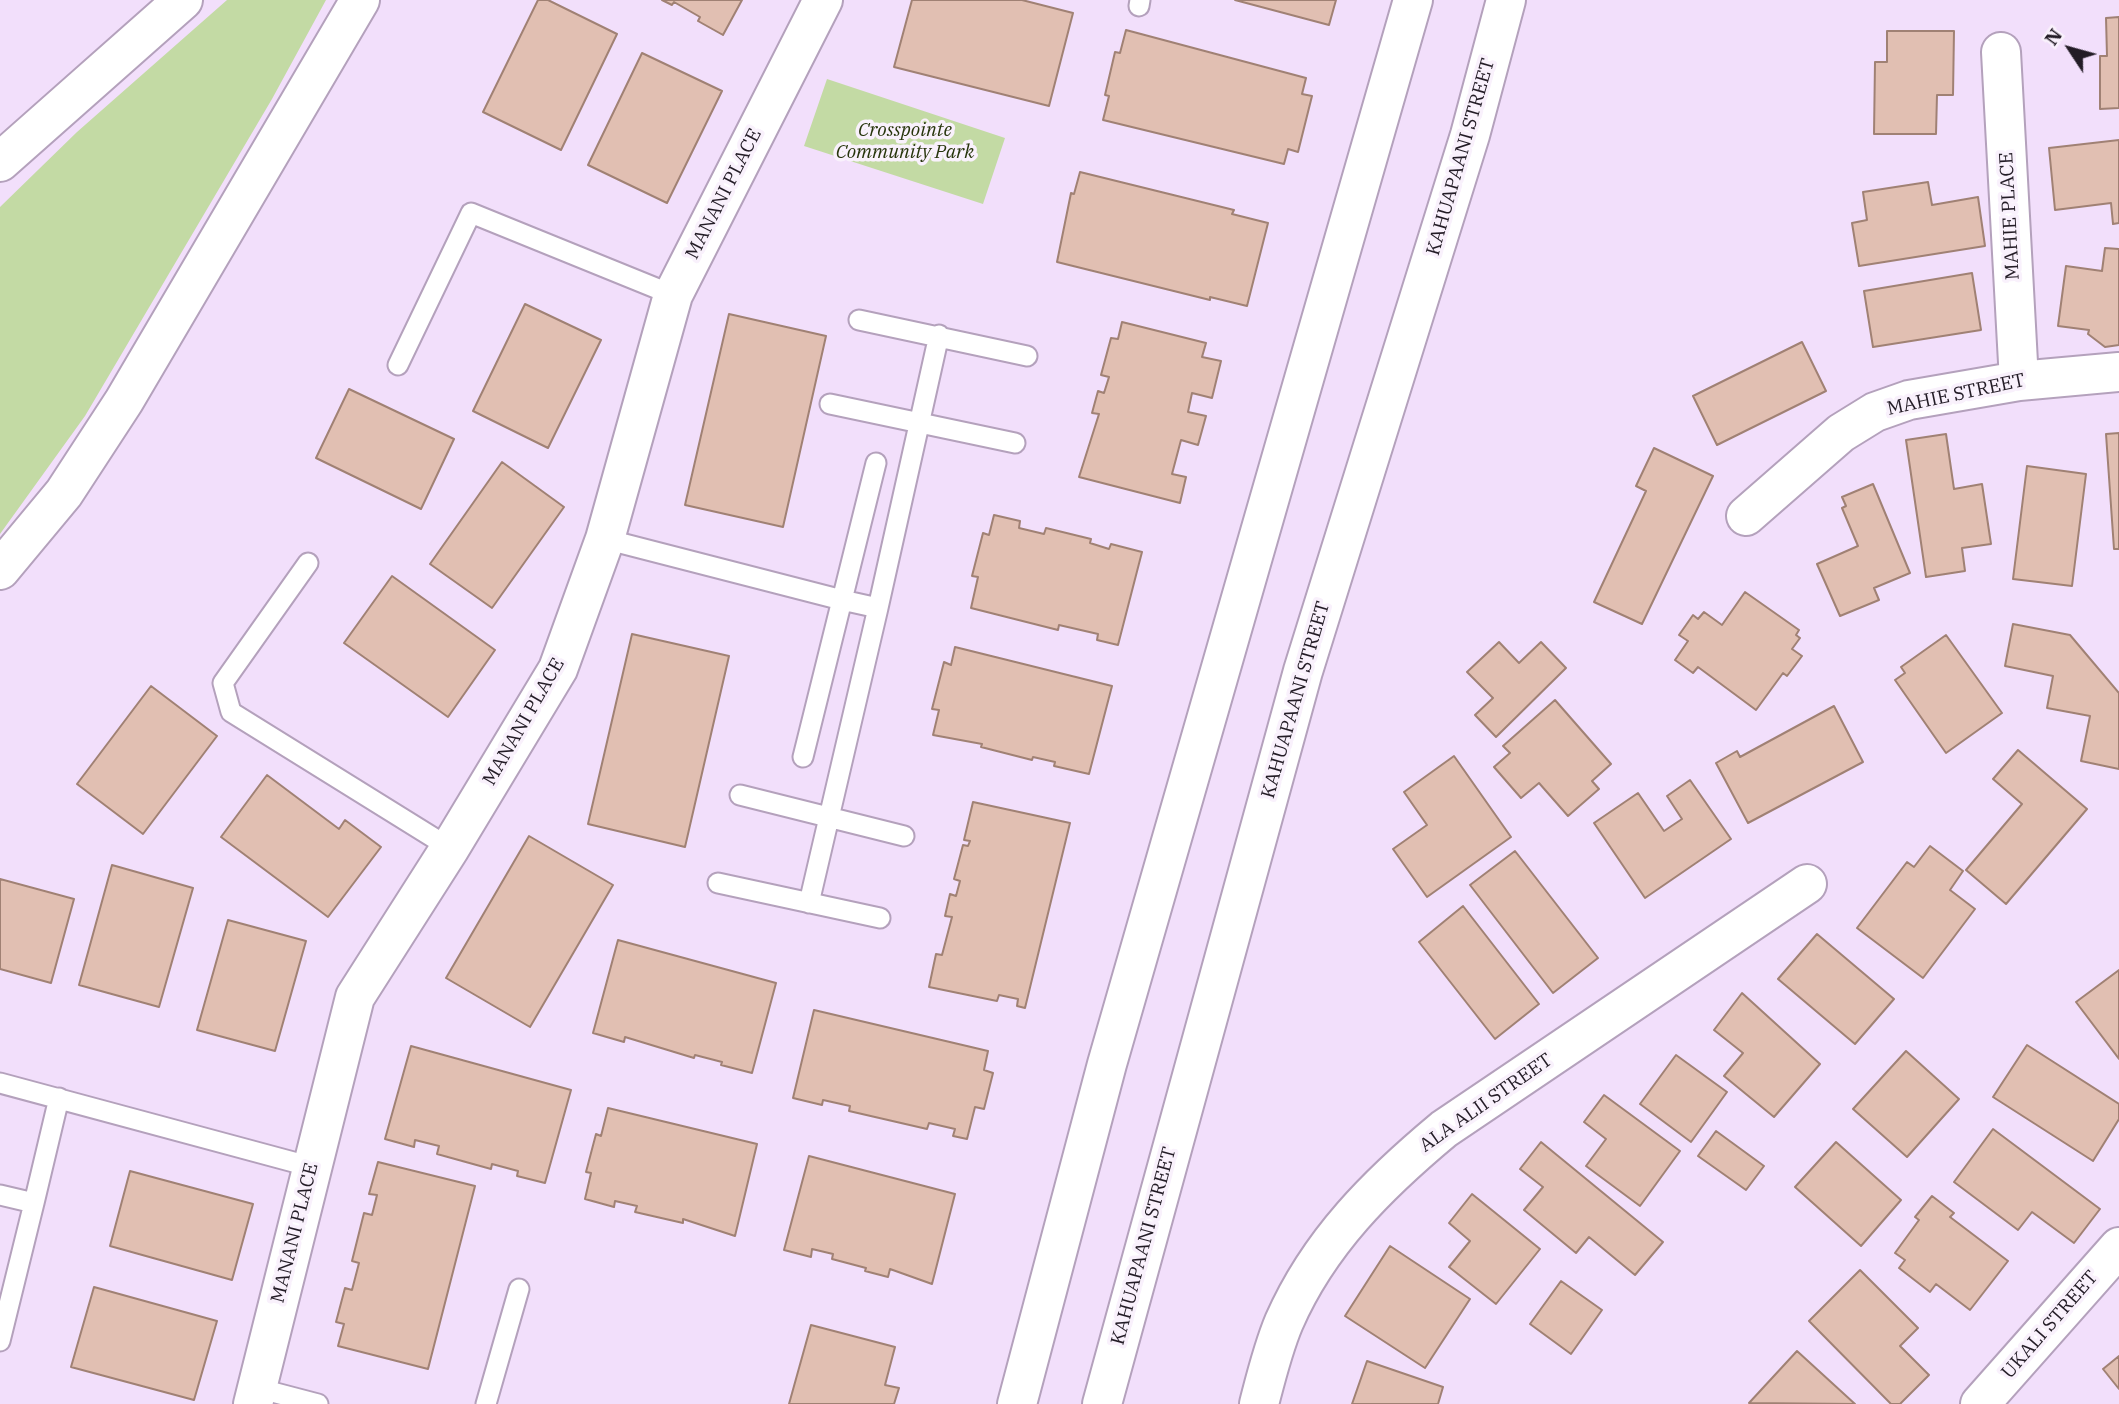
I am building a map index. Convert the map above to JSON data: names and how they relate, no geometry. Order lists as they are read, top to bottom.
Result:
{
  "streets": {
    "main road": [
      "KAHUAPAANI STREET",
      "MANANI PLACE",
      "MAHIE PLACE",
      "MAHIE STREET",
      "ALA ALII STREET",
      "UKALI STREET"
    ]
  },
  "crossings": [
    ["MAHIE PLACE", "MAHIE STREET"]
  ],
  "parks": ["Crosspointe Community Park"],
  "north": "top left"
}
